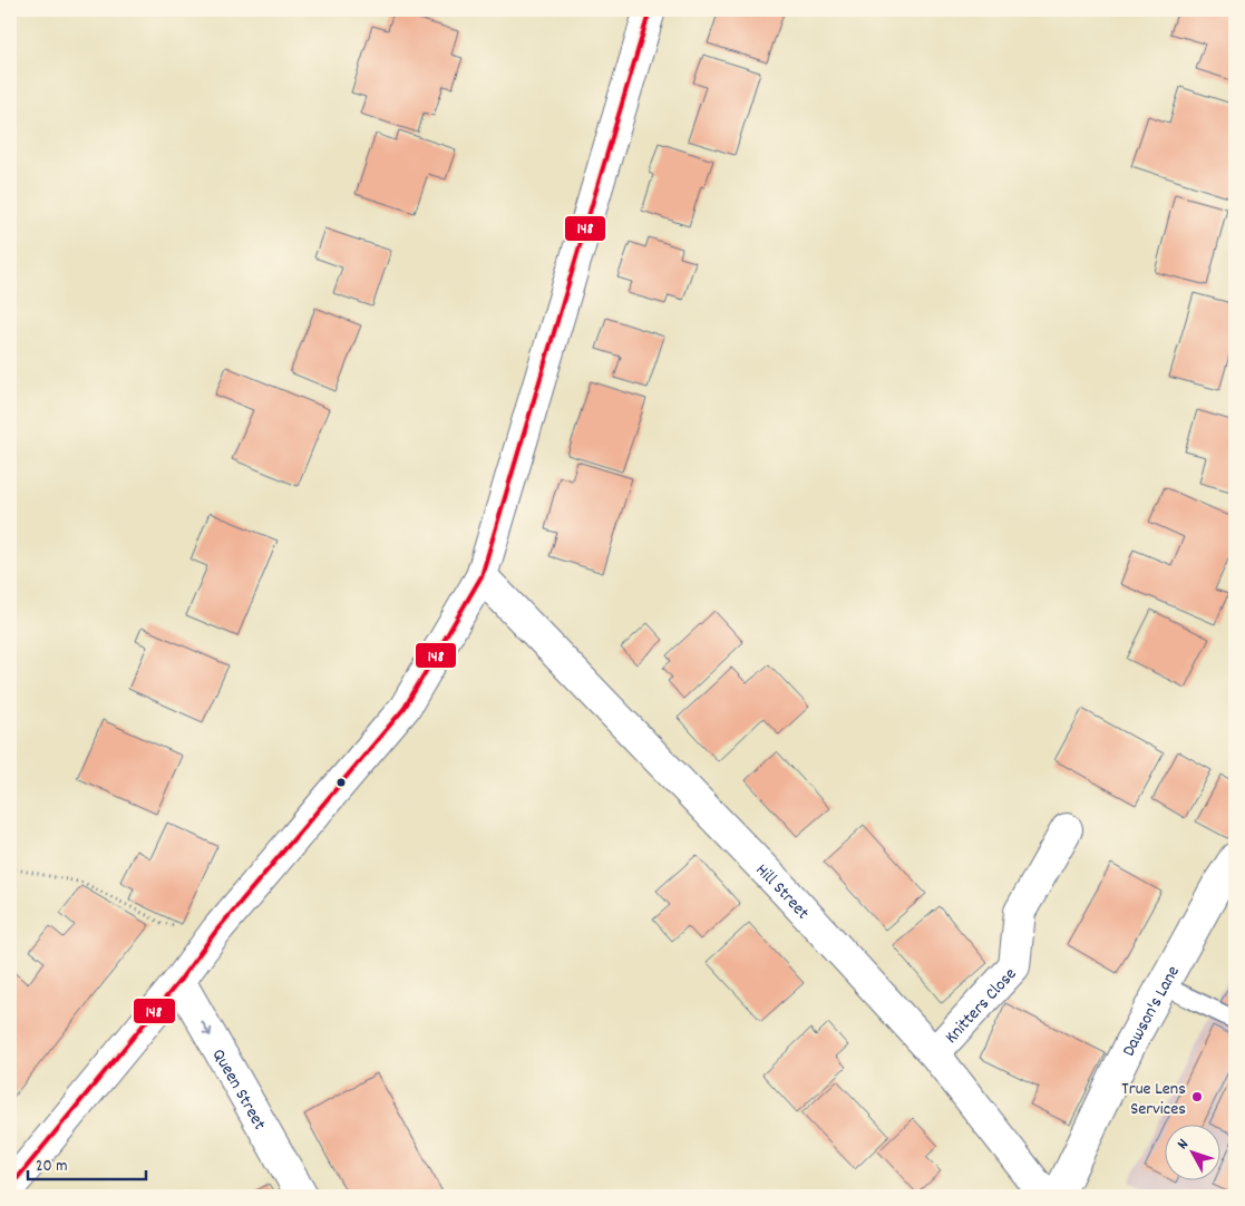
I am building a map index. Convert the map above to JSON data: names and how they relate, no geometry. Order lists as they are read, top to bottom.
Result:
{
  "streets": {
    "street": [
      "Hill Street",
      "Knitters Close",
      "Dawson's Lane",
      "Queen Street"
    ]
  },
  "crossings": [
    ["Hill Street", "Knitters Close"]
  ],
  "one_way": ["Queen Street"],
  "places": ["True Lens Services"],
  "lines": ["transit line 148"],
  "scale_bar": "20 m",
  "north": "top left"
}
